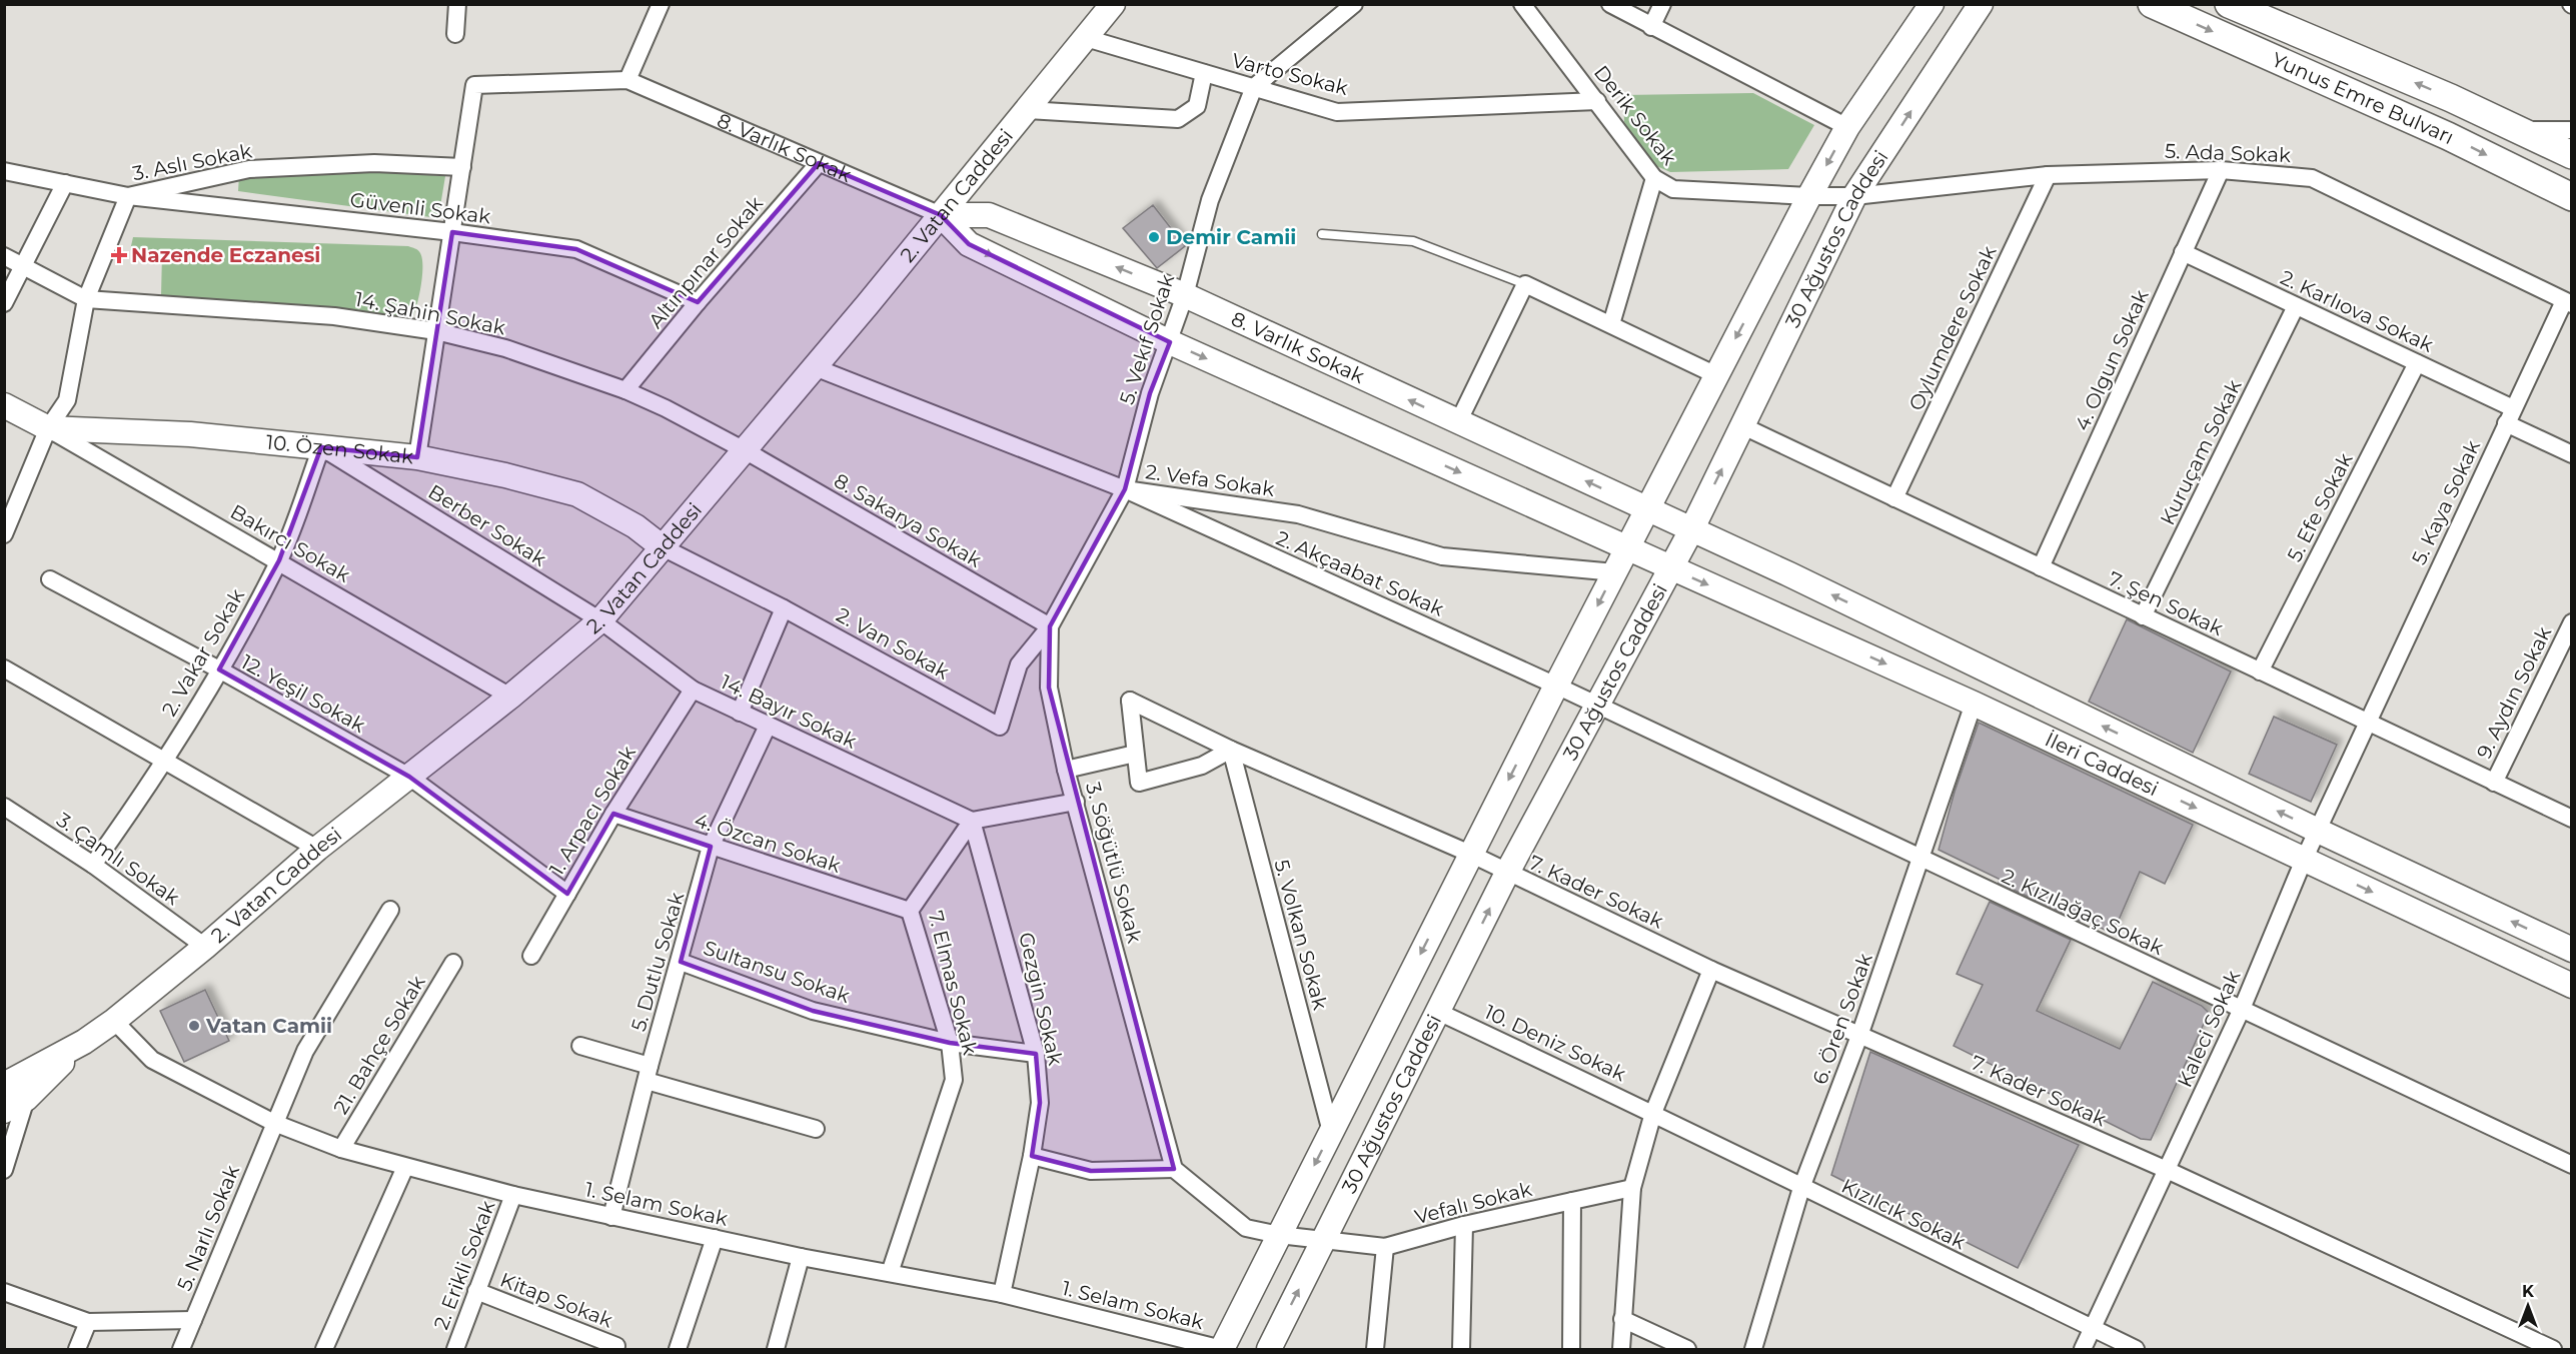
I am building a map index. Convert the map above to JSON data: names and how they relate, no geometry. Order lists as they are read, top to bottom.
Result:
{
  "streets": {
    "main road": [
      "Yunus Emre Bulvarı",
      "8. Varlık Sokak",
      "2. Vatan Caddesi",
      "30 Ağustos Caddesi",
      "10. Özen Sokak",
      "İleri Caddesi"
    ],
    "street": [
      "Varto Sokak",
      "Derik Sokak",
      "5. Ada Sokak",
      "3. Aslı Sokak",
      "Güvenli Sokak",
      "Altınpınar Sokak",
      "2. Karlıova Sokak",
      "14. Şahin Sokak",
      "Oylumdere Sokak",
      "5. Vekıf Sokak",
      "4. Olgun Sokak",
      "Kuruçam Sokak",
      "2. Vefa Sokak",
      "5. Kaya Sokak",
      "5. Efe Sokak",
      "8. Sakarya Sokak",
      "Berber Sokak",
      "Bakırcı Sokak",
      "2. Akçaabat Sokak",
      "7. Şen Sokak",
      "2. Van Sokak",
      "2. Vakar Sokak",
      "9. Aydın Sokak",
      "12. Yeşil Sokak",
      "14. Bayır Sokak",
      "1. Arpacı Sokak",
      "4. Özcan Sokak",
      "3. Çamlı Sokak",
      "3. Söğütlü Sokak",
      "7. Kader Sokak",
      "2. Kızılağaç Sokak",
      "5. Volkan Sokak",
      "5. Dutlu Sokak",
      "Sultansu Sokak",
      "7. Elmas Sokak",
      "Gezgin Sokak",
      "6. Ören Sokak",
      "Kaleci Sokak",
      "10. Deniz Sokak",
      "21. Bahçe Sokak",
      "Vefalı Sokak",
      "1. Selam Sokak",
      "Kızılcık Sokak",
      "5. Narlı Sokak",
      "2. Erikli Sokak",
      "Kitap Sokak"
    ]
  },
  "crossings": [
    ["Varto Sokak", "Derik Sokak"],
    ["Varto Sokak", "2. Vatan Caddesi"],
    ["Varto Sokak", "5. Vekıf Sokak"],
    ["Derik Sokak", "5. Ada Sokak"],
    ["Derik Sokak", "30 Ağustos Caddesi"],
    ["8. Varlık Sokak", "2. Vatan Caddesi"],
    ["8. Varlık Sokak", "30 Ağustos Caddesi"],
    ["8. Varlık Sokak", "Altınpınar Sokak"],
    ["8. Varlık Sokak", "5. Vekıf Sokak"],
    ["8. Varlık Sokak", "İleri Caddesi"],
    ["5. Ada Sokak", "30 Ağustos Caddesi"],
    ["5. Ada Sokak", "Oylumdere Sokak"],
    ["5. Ada Sokak", "4. Olgun Sokak"],
    ["5. Ada Sokak", "5. Kaya Sokak"],
    ["3. Aslı Sokak", "Güvenli Sokak"],
    ["2. Vatan Caddesi", "14. Şahin Sokak"],
    ["2. Vatan Caddesi", "10. Özen Sokak"],
    ["2. Vatan Caddesi", "2. Vefa Sokak"],
    ["2. Vatan Caddesi", "8. Sakarya Sokak"],
    ["2. Vatan Caddesi", "Berber Sokak"],
    ["2. Vatan Caddesi", "Bakırcı Sokak"],
    ["2. Vatan Caddesi", "2. Van Sokak"],
    ["2. Vatan Caddesi", "12. Yeşil Sokak"],
    ["2. Vatan Caddesi", "14. Bayır Sokak"],
    ["2. Vatan Caddesi", "3. Çamlı Sokak"],
    ["2. Vatan Caddesi", "1. Selam Sokak"],
    ["Güvenli Sokak", "Altınpınar Sokak"],
    ["30 Ağustos Caddesi", "2. Vefa Sokak"],
    ["30 Ağustos Caddesi", "2. Akçaabat Sokak"],
    ["30 Ağustos Caddesi", "7. Şen Sokak"],
    ["30 Ağustos Caddesi", "İleri Caddesi"],
    ["30 Ağustos Caddesi", "7. Kader Sokak"],
    ["30 Ağustos Caddesi", "2. Kızılağaç Sokak"],
    ["30 Ağustos Caddesi", "5. Volkan Sokak"],
    ["30 Ağustos Caddesi", "10. Deniz Sokak"],
    ["30 Ağustos Caddesi", "1. Selam Sokak"],
    ["Altınpınar Sokak", "14. Şahin Sokak"],
    ["2. Karlıova Sokak", "4. Olgun Sokak"],
    ["2. Karlıova Sokak", "Kuruçam Sokak"],
    ["2. Karlıova Sokak", "5. Kaya Sokak"],
    ["2. Karlıova Sokak", "5. Efe Sokak"],
    ["14. Şahin Sokak", "8. Sakarya Sokak"],
    ["Oylumdere Sokak", "7. Şen Sokak"],
    ["5. Vekıf Sokak", "2. Vefa Sokak"],
    ["5. Vekıf Sokak", "2. Akçaabat Sokak"],
    ["5. Vekıf Sokak", "3. Söğütlü Sokak"],
    ["4. Olgun Sokak", "7. Şen Sokak"],
    ["10. Özen Sokak", "Berber Sokak"],
    ["10. Özen Sokak", "Bakırcı Sokak"],
    ["10. Özen Sokak", "2. Van Sokak"],
    ["10. Özen Sokak", "2. Vakar Sokak"],
    ["Kuruçam Sokak", "7. Şen Sokak"],
    ["2. Vefa Sokak", "2. Akçaabat Sokak"],
    ["2. Vefa Sokak", "3. Söğütlü Sokak"],
    ["5. Kaya Sokak", "7. Şen Sokak"],
    ["5. Kaya Sokak", "Kaleci Sokak"],
    ["5. Efe Sokak", "7. Şen Sokak"],
    ["8. Sakarya Sokak", "2. Van Sokak"],
    ["8. Sakarya Sokak", "3. Söğütlü Sokak"],
    ["Berber Sokak", "2. Vakar Sokak"],
    ["Berber Sokak", "14. Bayır Sokak"],
    ["Bakırcı Sokak", "2. Vakar Sokak"],
    ["2. Akçaabat Sokak", "3. Söğütlü Sokak"],
    ["2. Akçaabat Sokak", "2. Kızılağaç Sokak"],
    ["7. Şen Sokak", "9. Aydın Sokak"],
    ["7. Şen Sokak", "Kaleci Sokak"],
    ["2. Van Sokak", "3. Söğütlü Sokak"],
    ["2. Vakar Sokak", "12. Yeşil Sokak"],
    ["2. Vakar Sokak", "3. Çamlı Sokak"],
    ["12. Yeşil Sokak", "1. Arpacı Sokak"],
    ["14. Bayır Sokak", "1. Arpacı Sokak"],
    ["14. Bayır Sokak", "5. Dutlu Sokak"],
    ["14. Bayır Sokak", "7. Elmas Sokak"],
    ["14. Bayır Sokak", "Gezgin Sokak"],
    ["İleri Caddesi", "6. Ören Sokak"],
    ["İleri Caddesi", "Kaleci Sokak"],
    ["1. Arpacı Sokak", "4. Özcan Sokak"],
    ["4. Özcan Sokak", "5. Dutlu Sokak"],
    ["4. Özcan Sokak", "7. Elmas Sokak"],
    ["7. Kader Sokak", "6. Ören Sokak"],
    ["7. Kader Sokak", "Kaleci Sokak"],
    ["2. Kızılağaç Sokak", "6. Ören Sokak"],
    ["2. Kızılağaç Sokak", "Kaleci Sokak"],
    ["5. Dutlu Sokak", "Sultansu Sokak"],
    ["5. Dutlu Sokak", "1. Selam Sokak"],
    ["Sultansu Sokak", "7. Elmas Sokak"],
    ["Sultansu Sokak", "Gezgin Sokak"],
    ["7. Elmas Sokak", "Gezgin Sokak"],
    ["7. Elmas Sokak", "1. Selam Sokak"],
    ["Gezgin Sokak", "1. Selam Sokak"],
    ["6. Ören Sokak", "Kızılcık Sokak"],
    ["Kaleci Sokak", "Kızılcık Sokak"],
    ["10. Deniz Sokak", "Kızılcık Sokak"],
    ["21. Bahçe Sokak", "1. Selam Sokak"],
    ["1. Selam Sokak", "5. Narlı Sokak"],
    ["1. Selam Sokak", "2. Erikli Sokak"],
    ["2. Erikli Sokak", "Kitap Sokak"]
  ],
  "places": {
    "other": ["Demir Camii", "Vatan Camii"],
    "health": ["Nazende Eczanesi"]
  },
  "north": "top"
}
